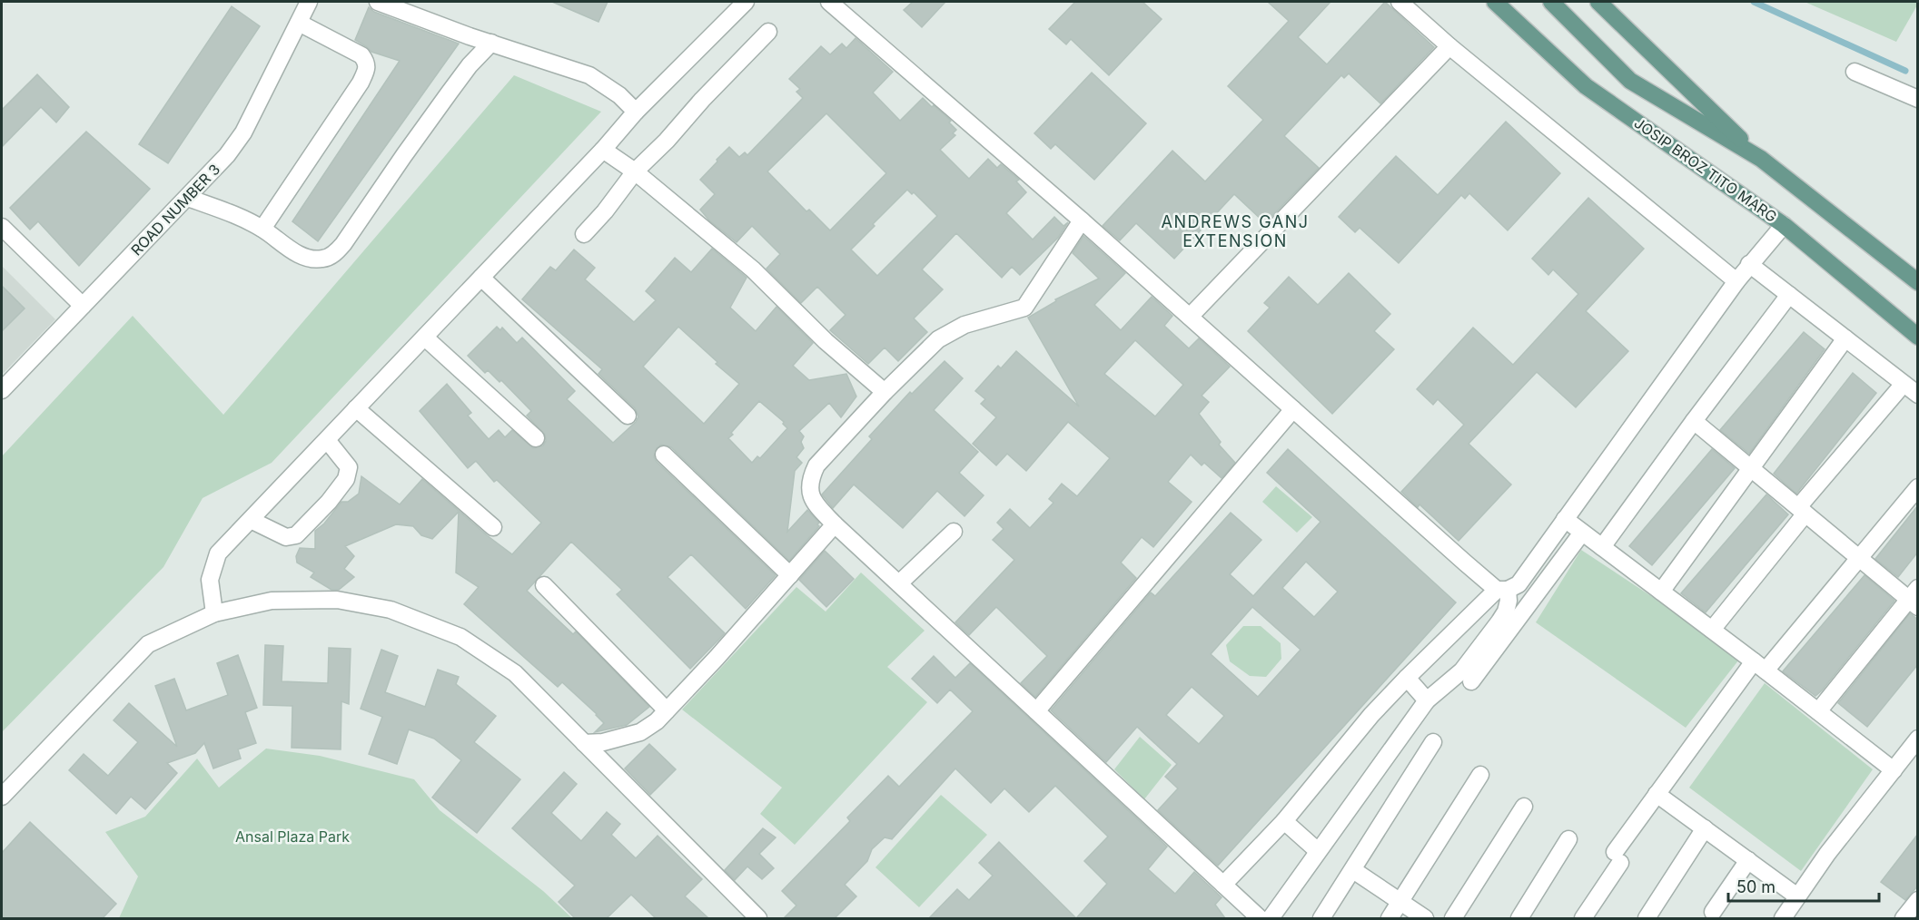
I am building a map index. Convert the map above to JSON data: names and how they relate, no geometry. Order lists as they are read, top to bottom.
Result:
{
  "streets": {
    "main road": ["JOSIP BROZ TITO MARG"],
    "street": ["ROAD NUMBER 3"]
  },
  "districts": ["ANDREWS GANJ EXTENSION"],
  "parks": ["Ansal Plaza Park"],
  "scale_bar": "50 m"
}
